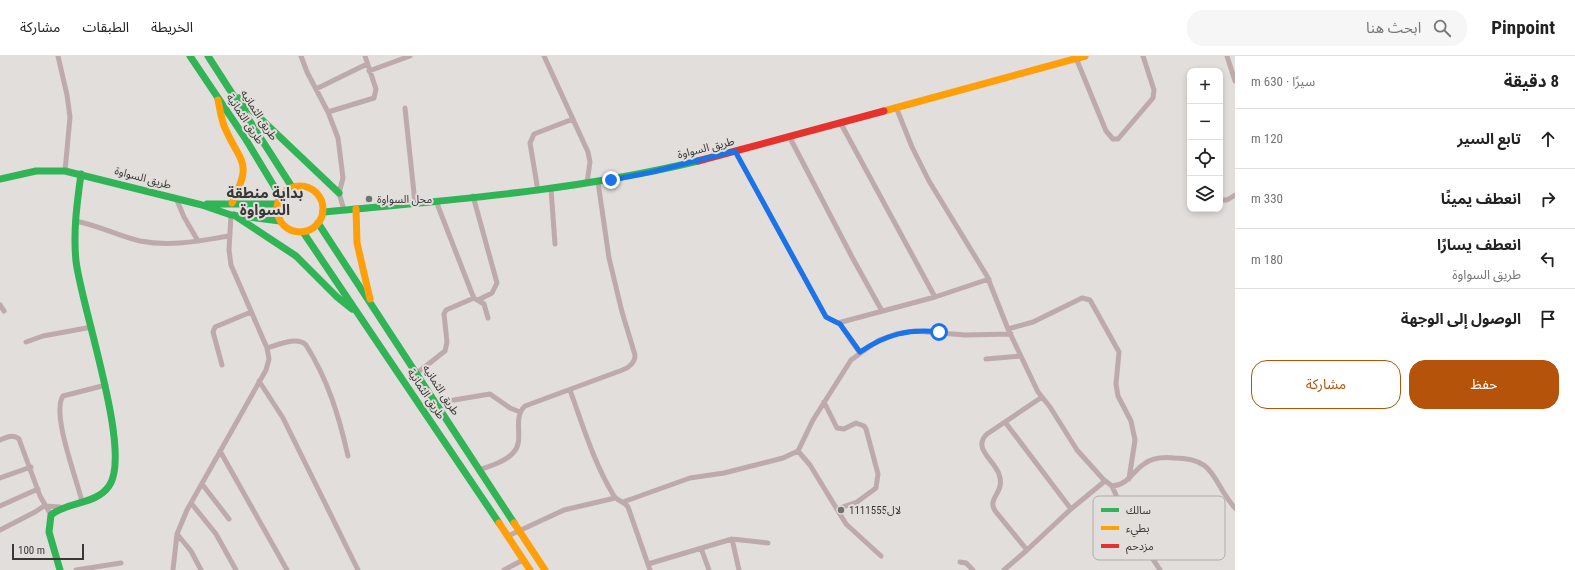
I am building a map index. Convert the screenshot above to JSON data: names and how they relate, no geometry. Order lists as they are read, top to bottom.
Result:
{
  "streets": {
    "street": ["طريق الثمانيه", "طريق الثمانية", "طريق السواوة"]
  },
  "crossings": [
    ["طريق الثمانيه", "طريق الثمانية"],
    ["طريق الثمانيه", "طريق السواوة"],
    ["طريق الثمانية", "طريق السواوة"]
  ],
  "districts": ["بداية منطقة السواوة"],
  "places": ["محل السواوة", "1111555لال"],
  "legend": ["سالك", "بطيء", "مزدحم"],
  "scale_bar": "100 m",
  "page": {
    "header": "Pinpoint",
    "search": "ابحث هنا",
    "nav": ["الخريطة", "الطبقات", "مشاركة"],
    "heading": ["8 دقيقة", "سيرًا · 630 m"],
    "map_buttons": ["+", "−"],
    "list": [
      ["تابع السير", "120 m"],
      ["انعطف يمينًا", "330 m"],
      ["انعطف يسارًا", "طريق السواوة", "180 m"],
      "الوصول إلى الوجهة"
    ],
    "buttons": ["حفظ", "مشاركة"],
    "scale": "100 m"
  }
}
